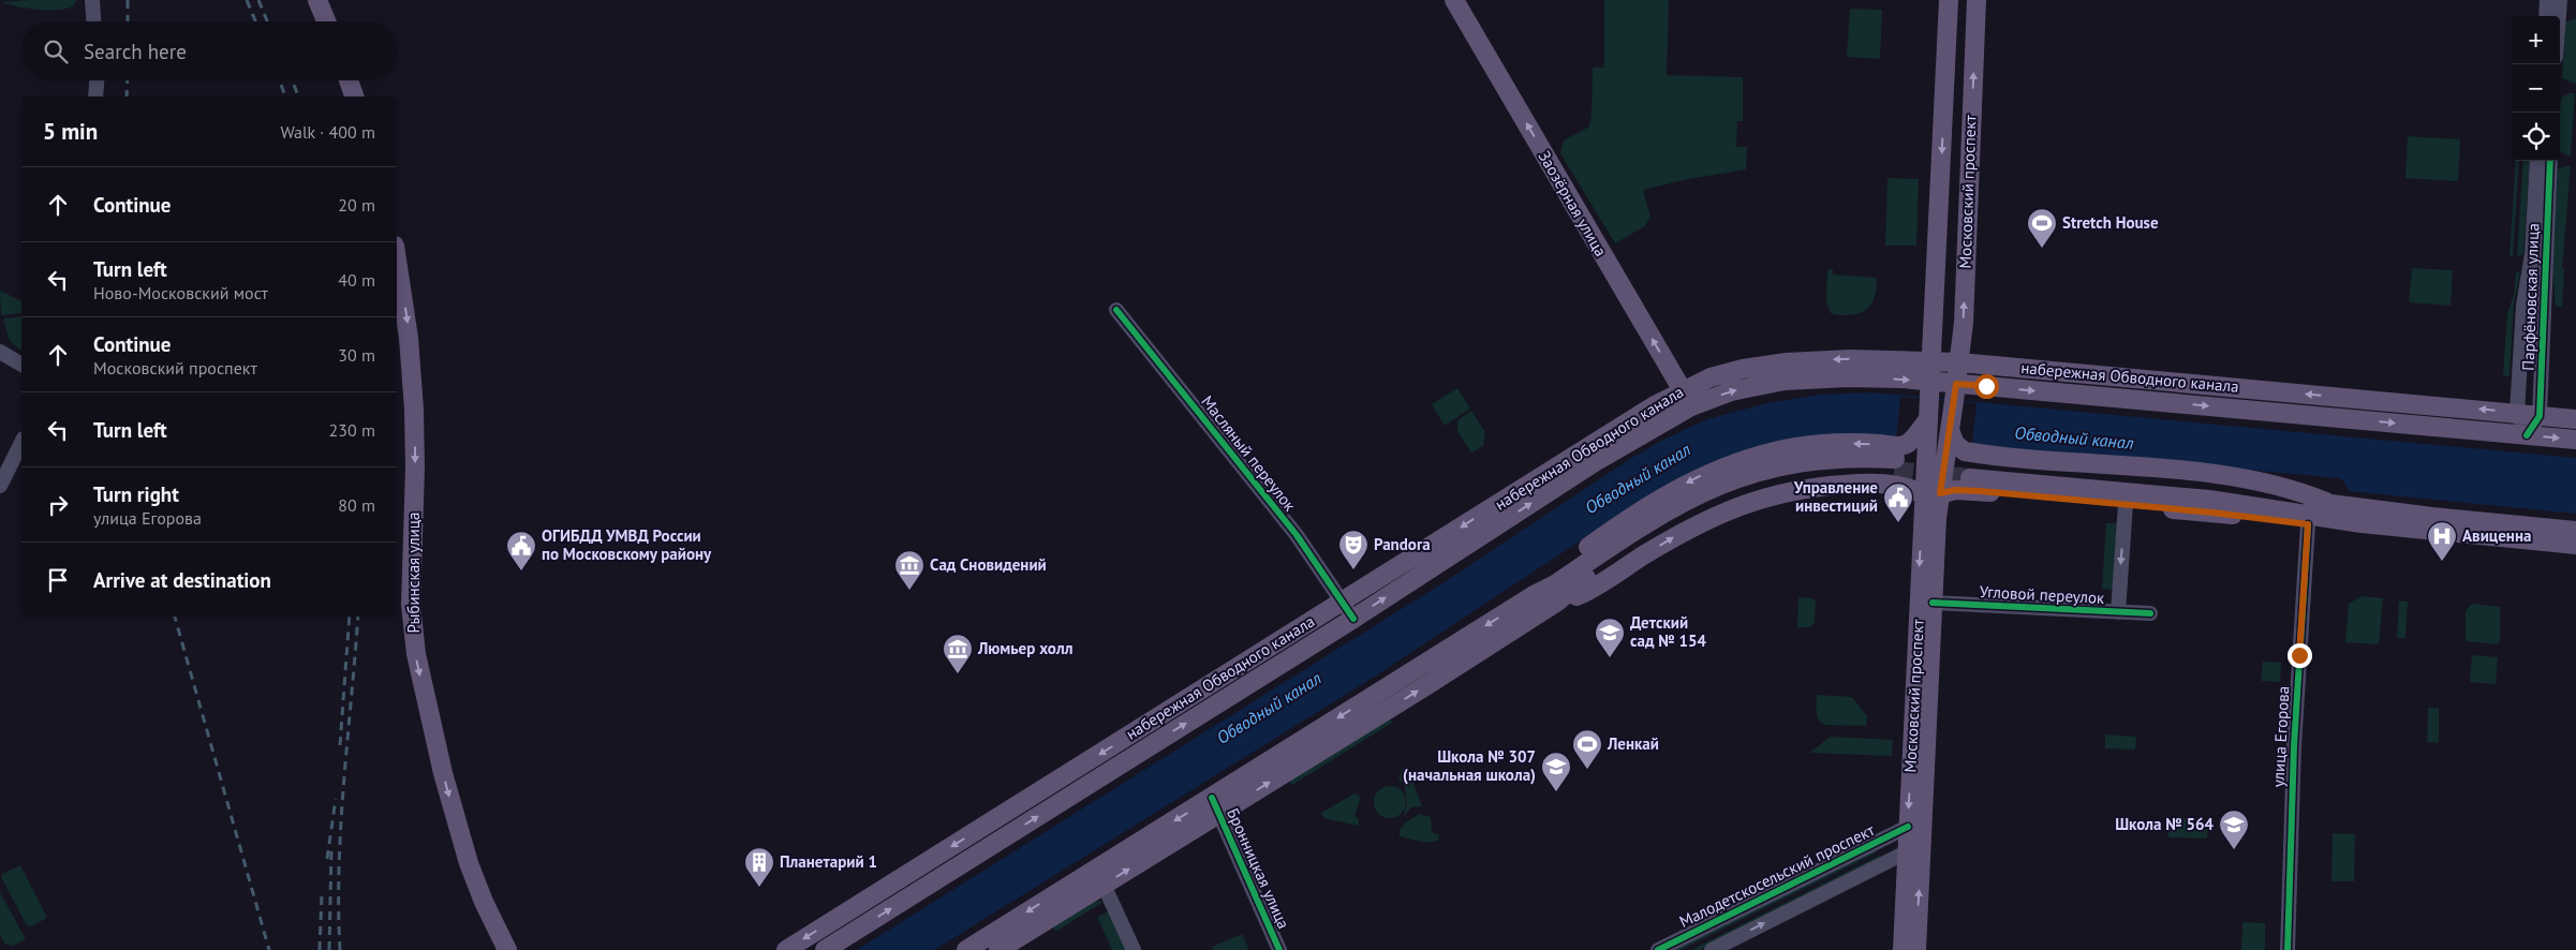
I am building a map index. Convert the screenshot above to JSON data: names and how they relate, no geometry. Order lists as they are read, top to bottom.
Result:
{
  "streets": {
    "main road": [
      "Московский проспект",
      "Заозёрная улица",
      "набережная Обводного канала",
      "Рыбинская улица"
    ],
    "street": [
      "Парфёновская улица",
      "Масляный переулок",
      "Угловой переулок",
      "улица Егорова",
      "Бронницкая улица",
      "Малодетскосельский проспект"
    ]
  },
  "crossings": [
    ["Московский проспект", "набережная Обводного канала"],
    ["Московский проспект", "Угловой переулок"],
    ["Московский проспект", "Малодетскосельский проспект"],
    ["Заозёрная улица", "набережная Обводного канала"],
    ["Парфёновская улица", "набережная Обводного канала"],
    ["набережная Обводного канала", "Масляный переулок"]
  ],
  "one_way": ["Заозёрная улица", "Рыбинская улица"],
  "water": ["Обводный канал"],
  "places": {
    "sports": ["Stretch House", "Ленкай"],
    "public building": ["Управление инвестиций", "ОГИБДД УМВД России по Московскому району"],
    "hospital": ["Авиценна"],
    "theatre": ["Pandora"],
    "museum": ["Сад Сновидений", "Люмьер холл"],
    "school or university": ["Детский сад № 154", "Школа № 307 (начальная школа)", "Школа № 564"],
    "building": ["Планетарий 1"]
  },
  "page": {
    "map_buttons": ["+", "−"],
    "search": "Search here",
    "heading": ["5 min", "Walk · 400 m"],
    "list": [
      ["Continue", "20 m"],
      ["Turn left", "Ново-Московский мост", "40 m"],
      ["Continue", "Московский проспект", "30 m"],
      ["Turn left", "230 m"],
      ["Turn right", "улица Егорова", "80 m"],
      "Arrive at destination"
    ]
  }
}
